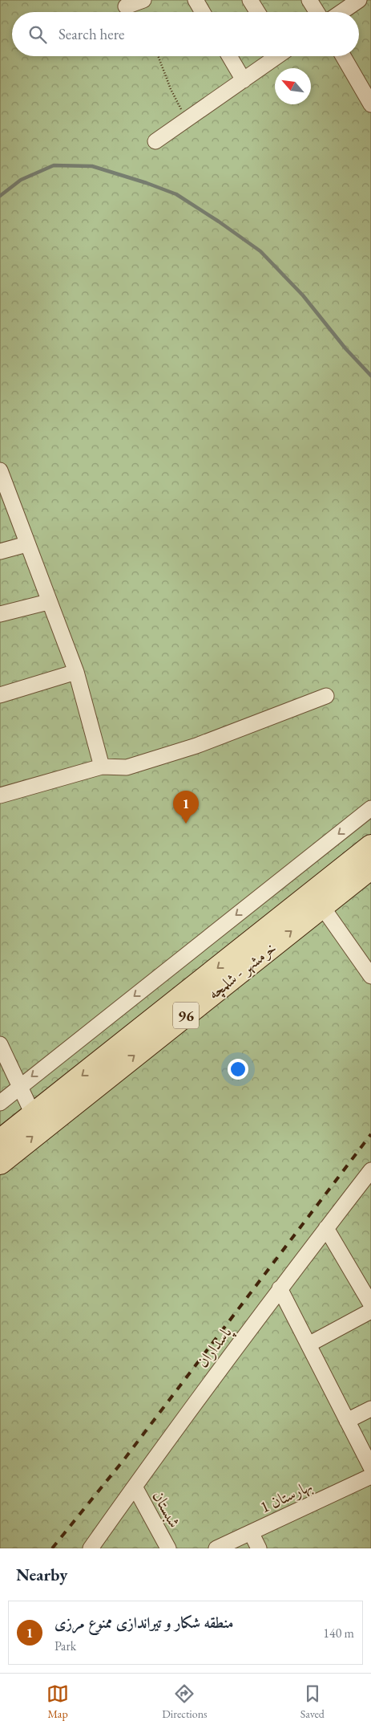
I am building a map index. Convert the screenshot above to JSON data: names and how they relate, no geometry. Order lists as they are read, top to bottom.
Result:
{
  "streets": {
    "highway": ["خرمشهر - شلمچه", "96"],
    "street": ["پاسداران", "بهارستان 1", "شبستان"]
  },
  "crossings": [
    ["پاسداران", "شبستان"]
  ],
  "north": "top left",
  "page": {
    "search": "Search here",
    "pins": "1",
    "heading": "Nearby",
    "list": [
      {
        "mark": "1",
        "name": "منطقه شکار و تیراندازی ممنوع مرزی",
        "note": "Park",
        "value": "140 m"
      }
    ],
    "nav": ["Map", "Directions", "Saved"]
  }
}
